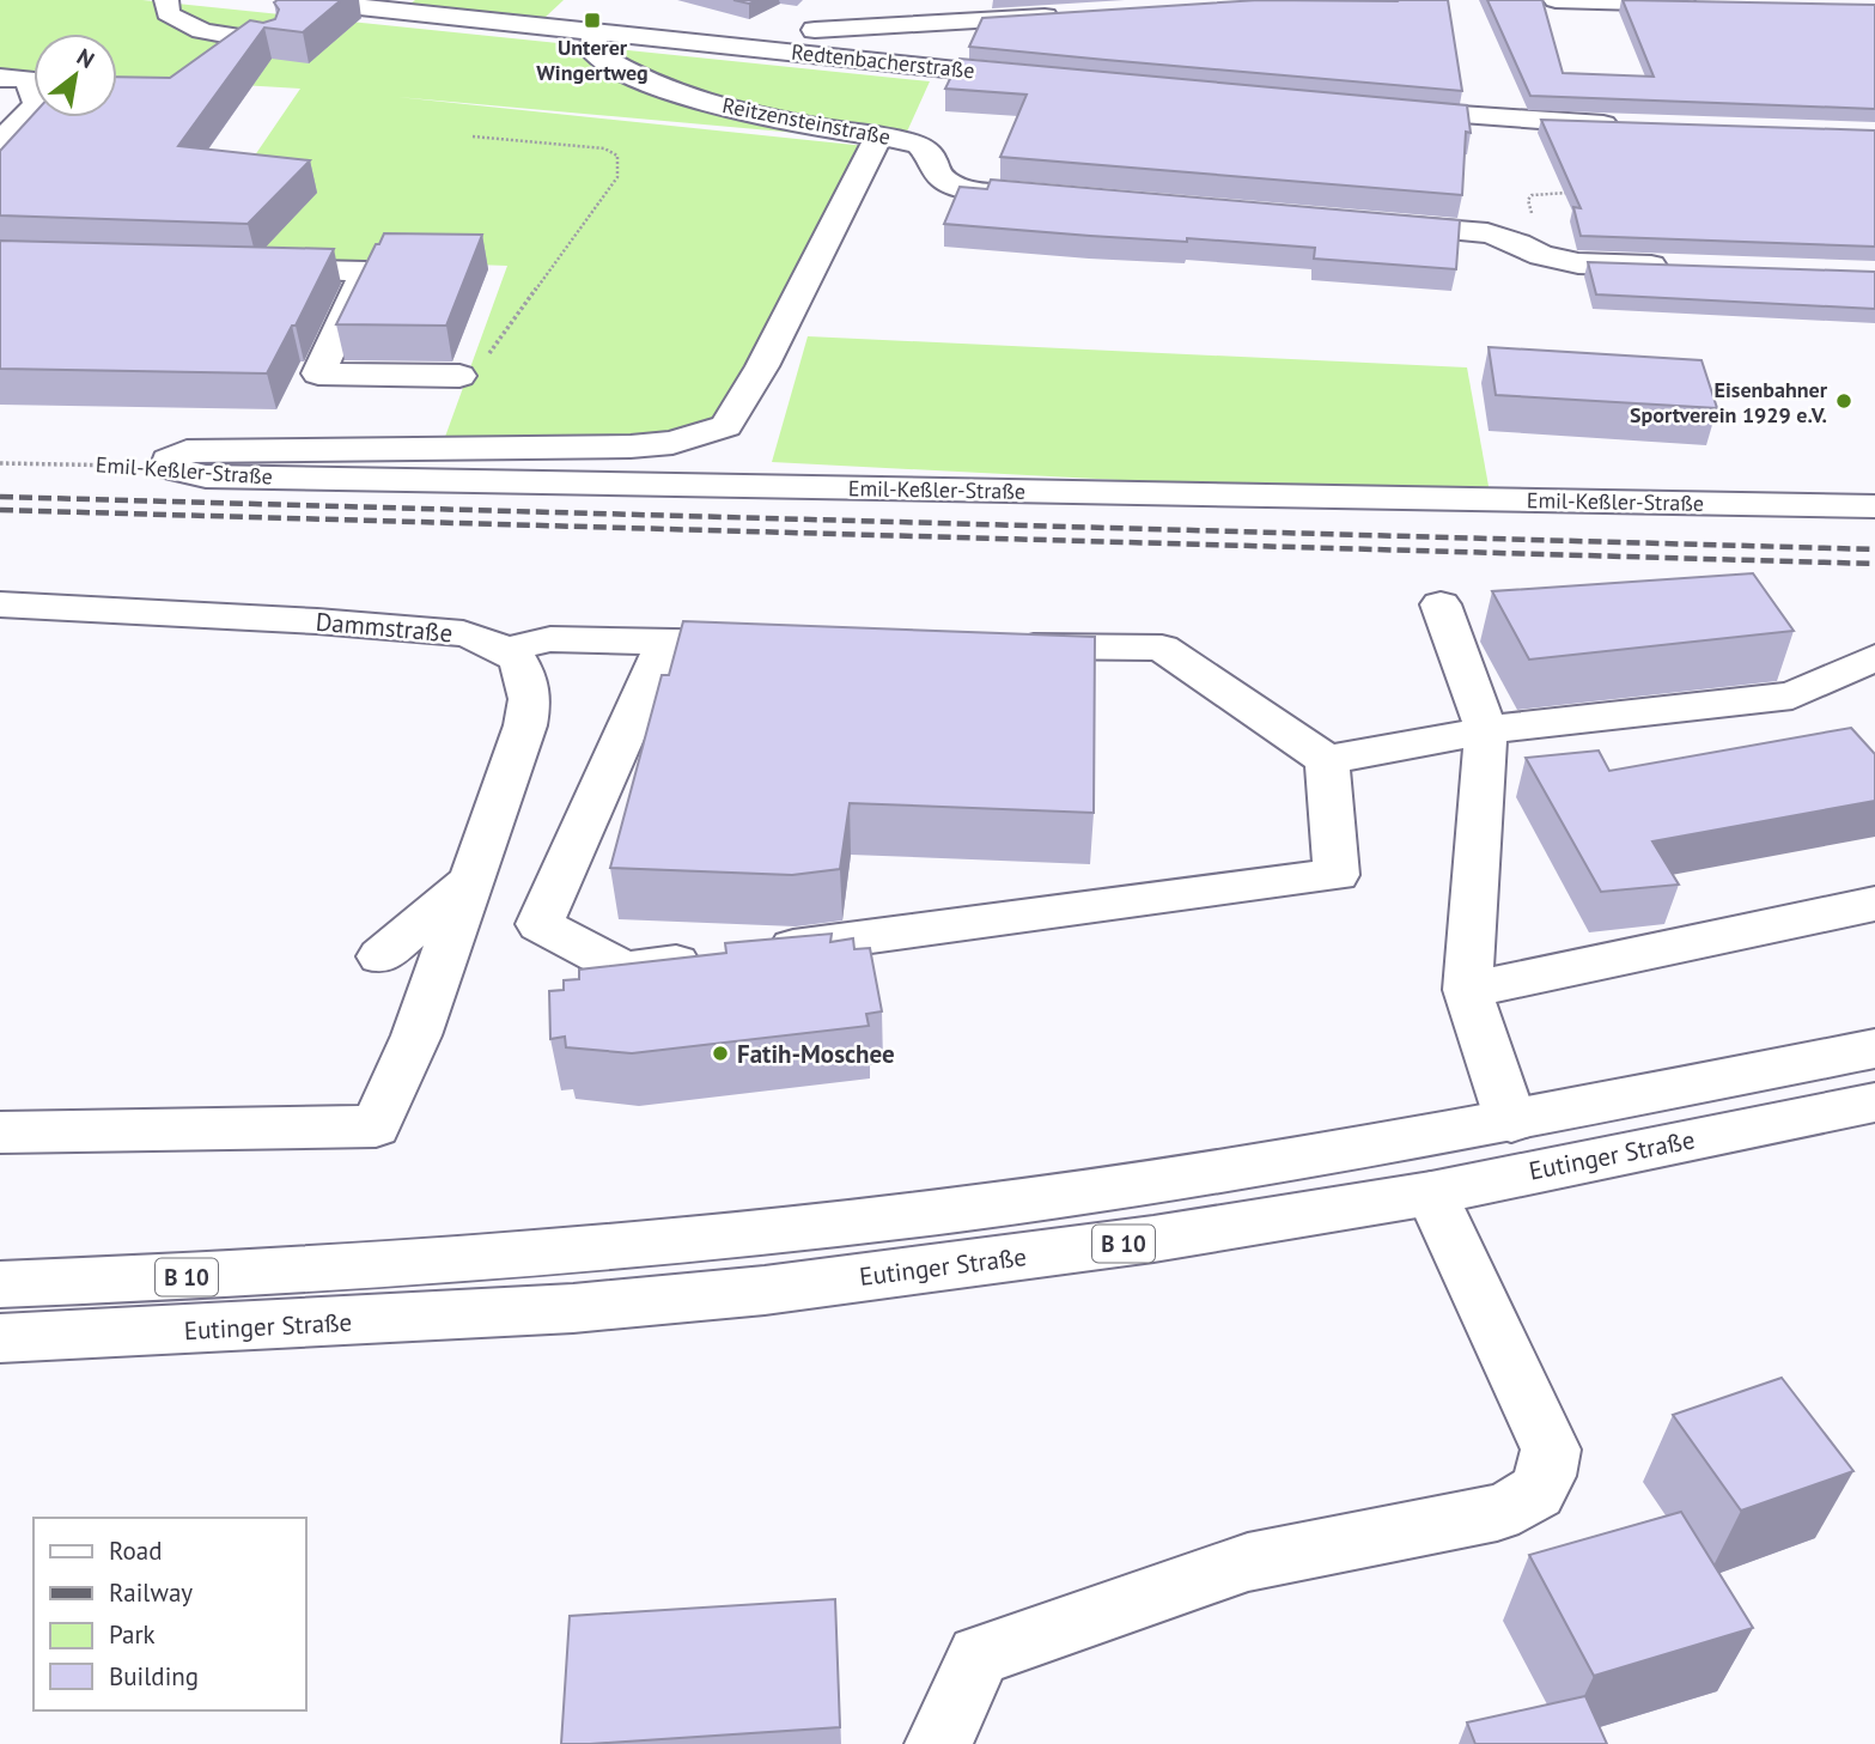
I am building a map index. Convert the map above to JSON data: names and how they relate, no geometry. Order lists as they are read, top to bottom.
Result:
{
  "streets": {
    "street": [
      "Redtenbacherstraße",
      "Reitzensteinstraße",
      "Emil-Keßler-Straße",
      "Dammstraße",
      "Eutinger Straße",
      "B 10"
    ]
  },
  "crossings": [
    ["Redtenbacherstraße", "Reitzensteinstraße"]
  ],
  "places": {
    "transit": ["Unterer Wingertweg"],
    "other": ["Eisenbahner Sportverein 1929 e.V.", "Fatih-Moschee"]
  },
  "legend": [
    "Road",
    "Railway",
    "Park",
    "Building"
  ],
  "north": "top right"
}
